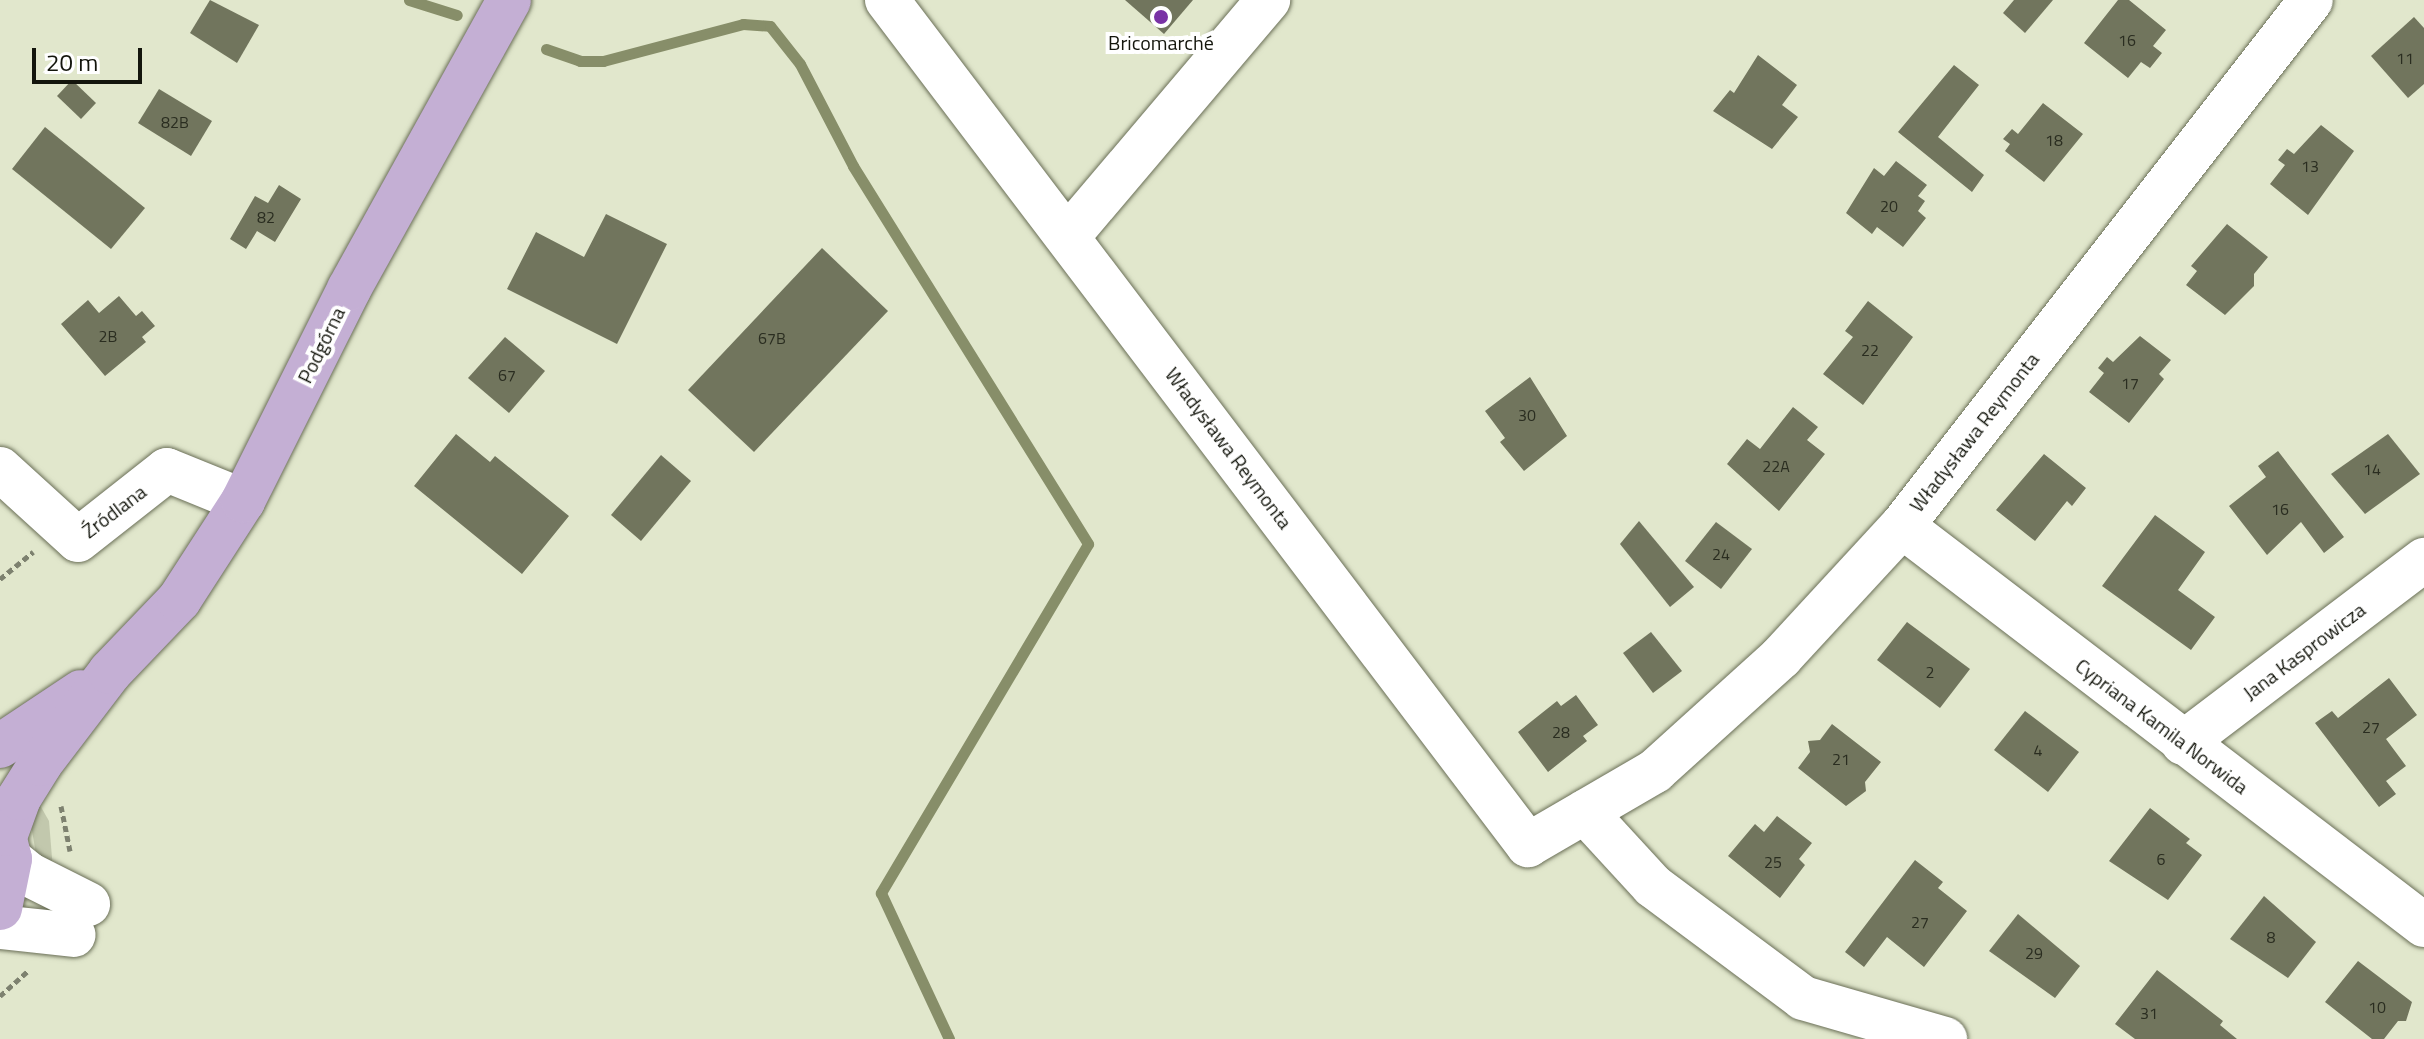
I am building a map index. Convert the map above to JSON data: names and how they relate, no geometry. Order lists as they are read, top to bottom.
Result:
{
  "streets": {
    "main road": ["Podgórna"],
    "street": [
      "Władysława Reymonta",
      "Źródlana",
      "Jana Kasprowicza",
      "Cypriana Kamila Norwida"
    ]
  },
  "crossings": [
    ["Podgórna", "Źródlana"],
    ["Władysława Reymonta", "Cypriana Kamila Norwida"],
    ["Jana Kasprowicza", "Cypriana Kamila Norwida"]
  ],
  "places": ["Bricomarché"],
  "house_numbers": [
    "16",
    "11",
    "82B",
    "18",
    "13",
    "20",
    "82",
    "2B",
    "67B",
    "22",
    "67",
    "17",
    "30",
    "22A",
    "14",
    "16",
    "24",
    "2",
    "27",
    "28",
    "4",
    "21",
    "6",
    "25",
    "27",
    "8",
    "29",
    "10",
    "31"
  ],
  "scale_bar": "20 m"
}
